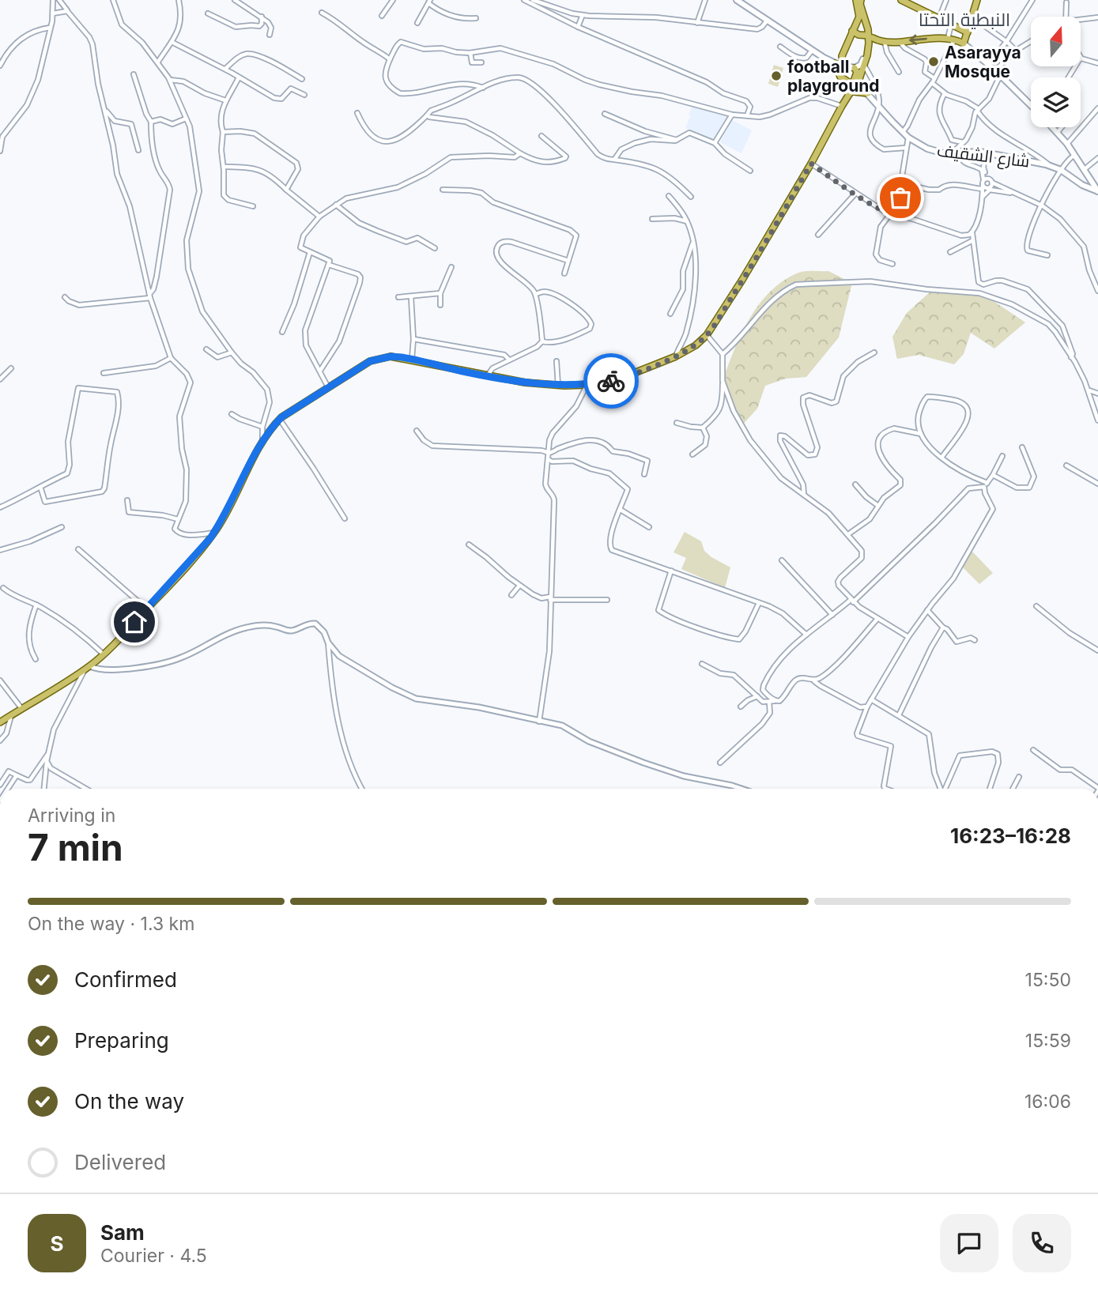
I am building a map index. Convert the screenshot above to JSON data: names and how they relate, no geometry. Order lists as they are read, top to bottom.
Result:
{
  "streets": {
    "main road": ["شارع الشقيف"]
  },
  "districts": ["النبطية التحتا"],
  "places": ["Asarayya Mosque", "football playground"],
  "north": "top",
  "page": {
    "heading": ["7 min", "Arriving in", "16:23–16:28"],
    "panel": ["Sam", "Courier · 4.5"],
    "bar": "On the way · 1.3 km",
    "list": [
      ["Confirmed", "15:50"],
      ["Preparing", "15:59"],
      ["On the way", "16:06"],
      "Delivered"
    ],
    "round": "S"
  }
}
